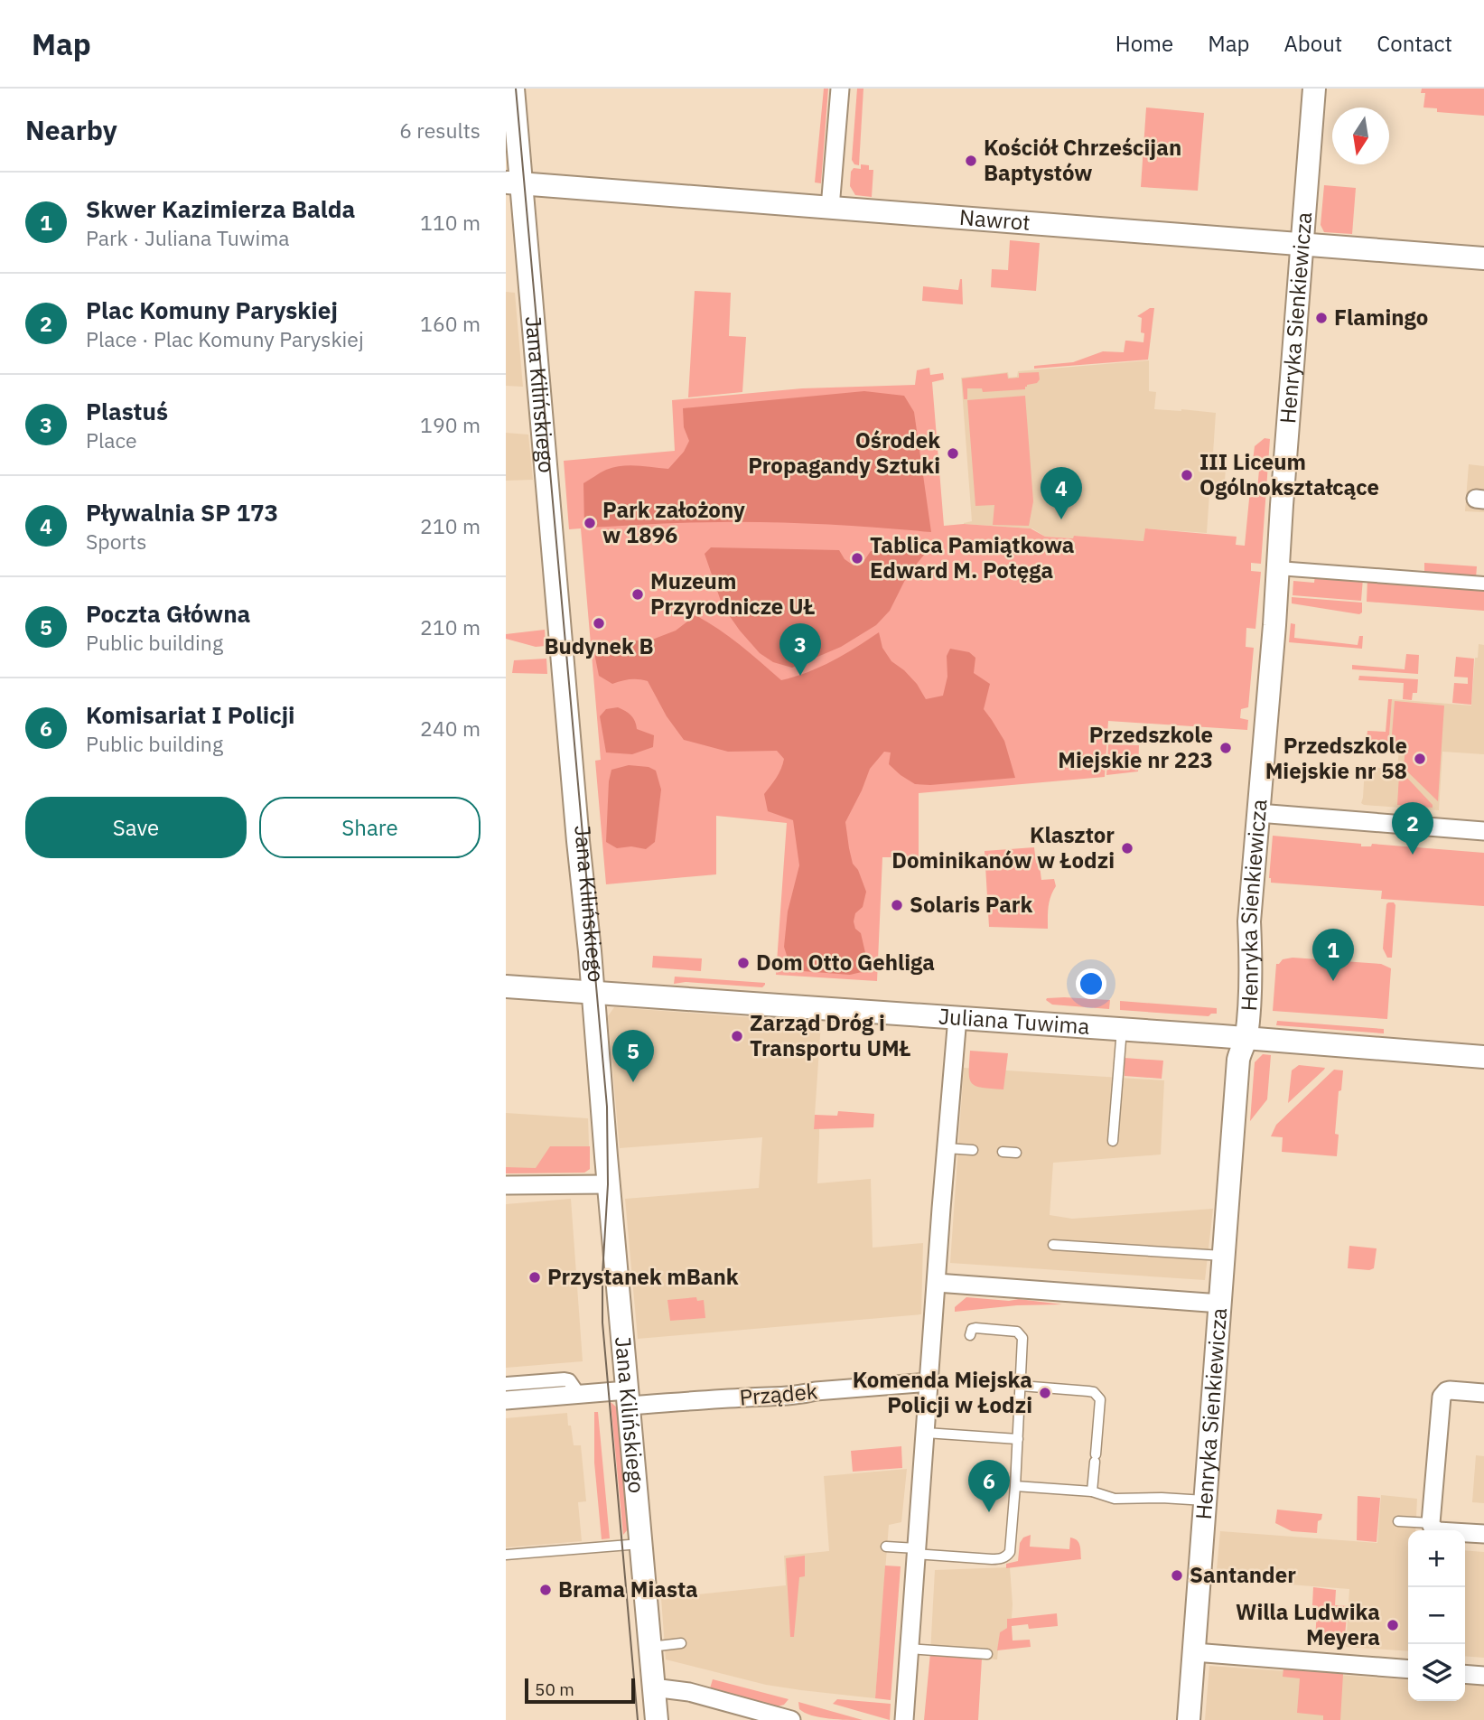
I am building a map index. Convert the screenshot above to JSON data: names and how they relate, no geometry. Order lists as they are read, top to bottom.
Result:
{
  "streets": {
    "street": [
      "Nawrot",
      "Henryka Sienkiewicza",
      "Jana Kilińskiego",
      "Juliana Tuwima",
      "Prządek"
    ]
  },
  "crossings": [
    ["Nawrot", "Henryka Sienkiewicza"],
    ["Nawrot", "Jana Kilińskiego"],
    ["Henryka Sienkiewicza", "Juliana Tuwima"],
    ["Jana Kilińskiego", "Juliana Tuwima"],
    ["Jana Kilińskiego", "Prządek"]
  ],
  "places": [
    "Kościół Chrześcijan Baptystów",
    "Flamingo",
    "Ośrodek Propagandy Sztuki",
    "III Liceum Ogólnokształcące",
    "Park założony w 1896",
    "Tablica Pamiątkowa Edward M. Potęga",
    "Muzeum Przyrodnicze UŁ",
    "Budynek B",
    "Przedszkole Miejskie nr 223",
    "Przedszkole Miejskie nr 58",
    "Klasztor Dominikanów w Łodzi",
    "Solaris Park",
    "Dom Otto Gehliga",
    "Zarząd Dróg i Transportu UMŁ",
    "Przystanek mBank",
    "Komenda Miejska Policji w Łodzi",
    "Santander",
    "Brama Miasta",
    "Willa Ludwika Meyera"
  ],
  "scale_bar": "50 m",
  "north": "bottom",
  "page": {
    "header": "Map",
    "nav": [
      "Home",
      "Map",
      "About",
      "Contact"
    ],
    "heading": ["Nearby", "6 results"],
    "list": [
      {
        "mark": "1",
        "name": "Skwer Kazimierza Balda",
        "note": "Park · Juliana Tuwima",
        "value": "110 m"
      },
      {
        "mark": "2",
        "name": "Plac Komuny Paryskiej",
        "note": "Place · Plac Komuny Paryskiej",
        "value": "160 m"
      },
      {
        "mark": "3",
        "name": "Plastuś",
        "note": "Place",
        "value": "190 m"
      },
      {
        "mark": "4",
        "name": "Pływalnia SP 173",
        "note": "Sports",
        "value": "210 m"
      },
      {
        "mark": "5",
        "name": "Poczta Główna",
        "note": "Public building",
        "value": "210 m"
      },
      {
        "mark": "6",
        "name": "Komisariat I Policji",
        "note": "Public building",
        "value": "240 m"
      }
    ],
    "pins": [
      "4",
      "3",
      "2",
      "1",
      "5",
      "6"
    ],
    "buttons": ["Save", "Share"],
    "map_buttons": ["+", "−"],
    "scale": "50 m"
  }
}
